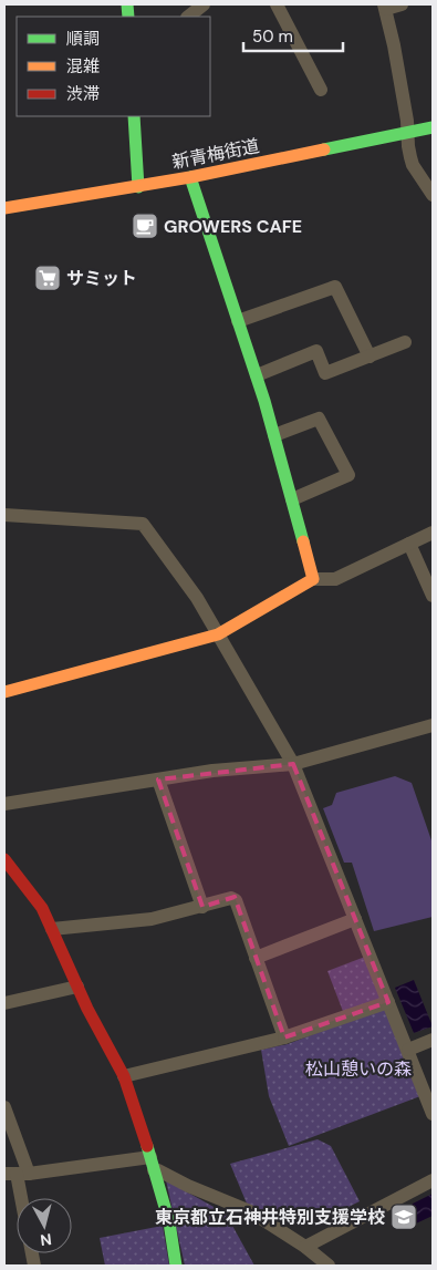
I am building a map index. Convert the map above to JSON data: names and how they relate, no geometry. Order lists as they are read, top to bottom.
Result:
{
  "streets": {
    "street": ["新青梅街道"]
  },
  "parks": ["松山憩いの森"],
  "places": {
    "cafe": ["GROWERS CAFE"],
    "supermarket": ["サミット"],
    "school or university": ["東京都立石神井特別支援学校"]
  },
  "legend": ["順調", "混雑", "渋滞"],
  "scale_bar": "50 m",
  "north": "bottom"
}
